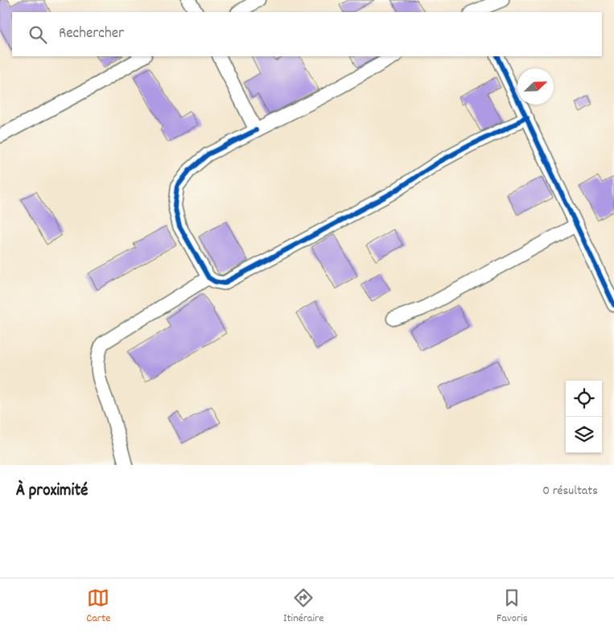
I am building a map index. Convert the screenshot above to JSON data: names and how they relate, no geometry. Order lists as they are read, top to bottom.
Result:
{
  "north": "top right",
  "page": {
    "search": "Rechercher",
    "heading": ["À proximité", "0 résultats"],
    "nav": ["Carte", "Itinéraire", "Favoris"]
  }
}
